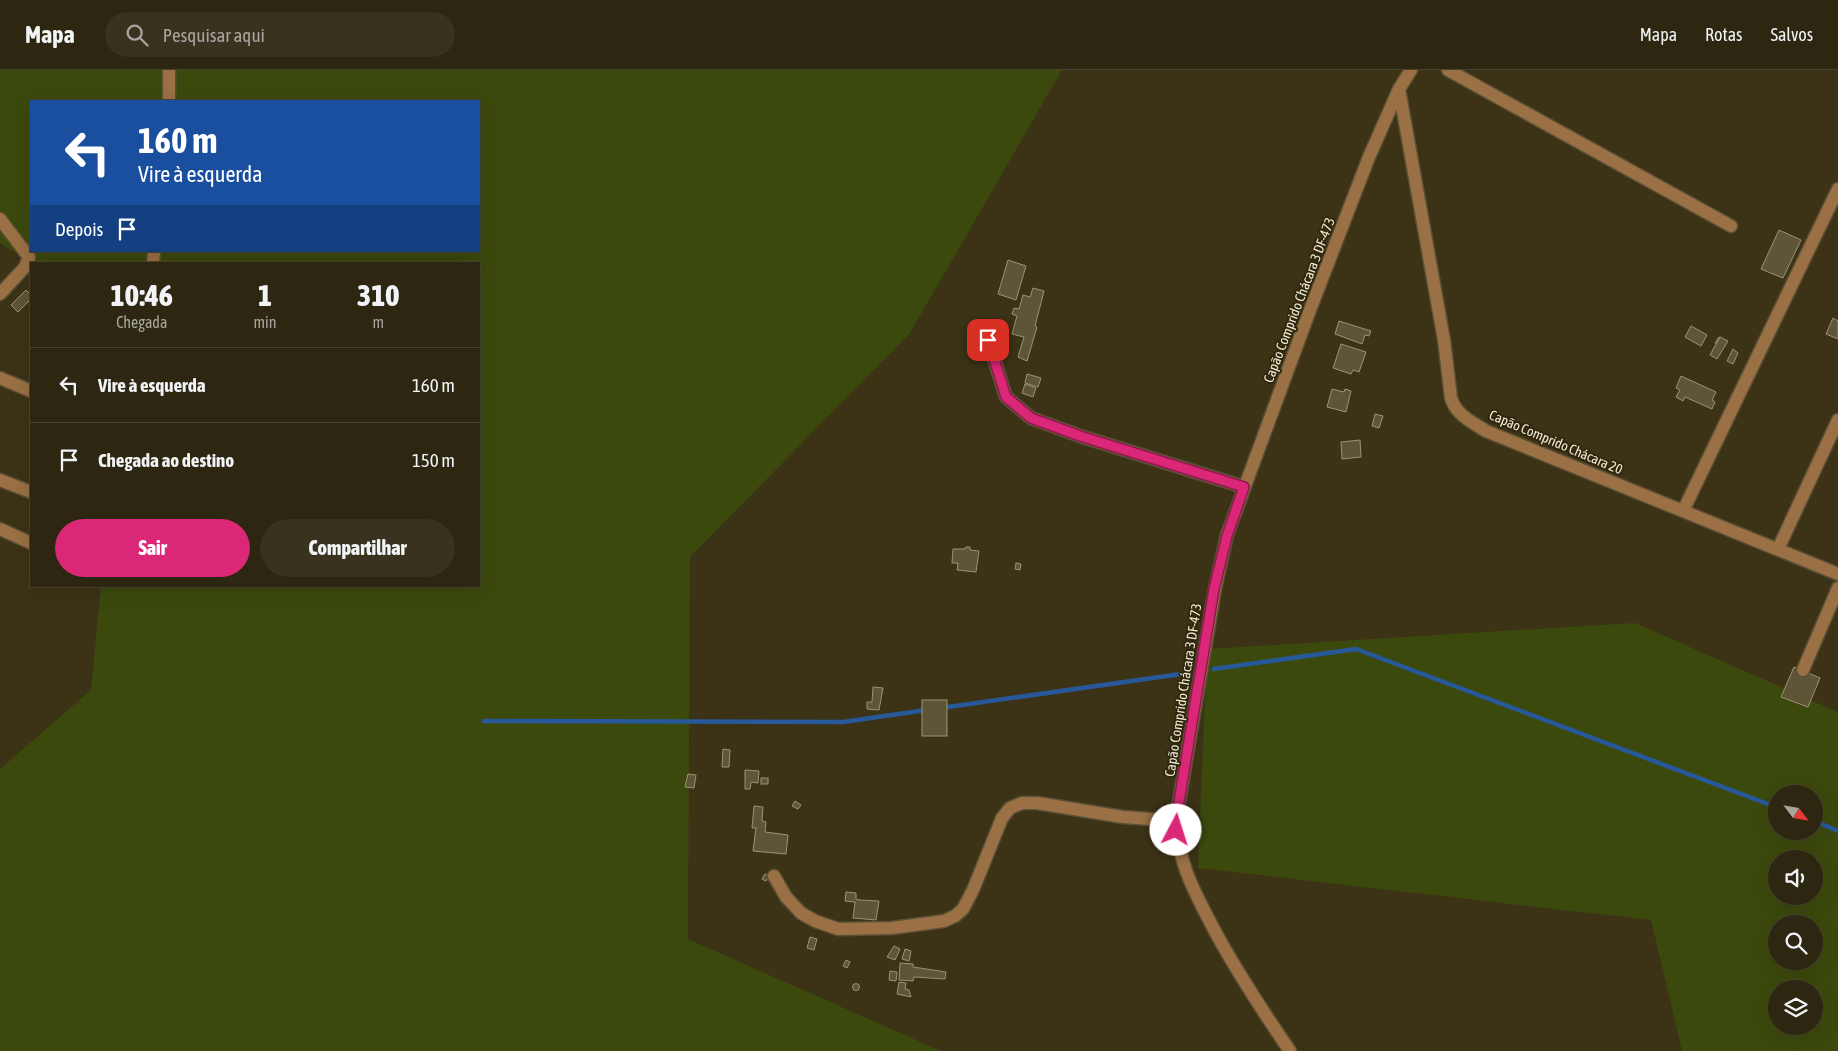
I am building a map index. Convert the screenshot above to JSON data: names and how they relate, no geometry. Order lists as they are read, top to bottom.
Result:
{
  "streets": {
    "street": ["Capão Comprido Chácara 3 DF-473", "Capão Comprido Chácara 20"]
  },
  "crossings": [
    ["Capão Comprido Chácara 3 DF-473", "Capão Comprido Chácara 20"]
  ],
  "north": "bottom right",
  "page": {
    "header": "Mapa",
    "search": "Pesquisar aqui",
    "nav": ["Mapa", "Rotas", "Salvos"],
    "turn": ["160 m", "Vire à esquerda"],
    "then": "Depois",
    "eta": [
      "10:46",
      "Chegada",
      "1",
      "min",
      "310",
      "m"
    ],
    "list": [
      {
        "name": "Vire à esquerda",
        "value": "160 m"
      },
      {
        "name": "Chegada ao destino",
        "value": "150 m"
      }
    ],
    "buttons": ["Sair", "Compartilhar"]
  }
}
